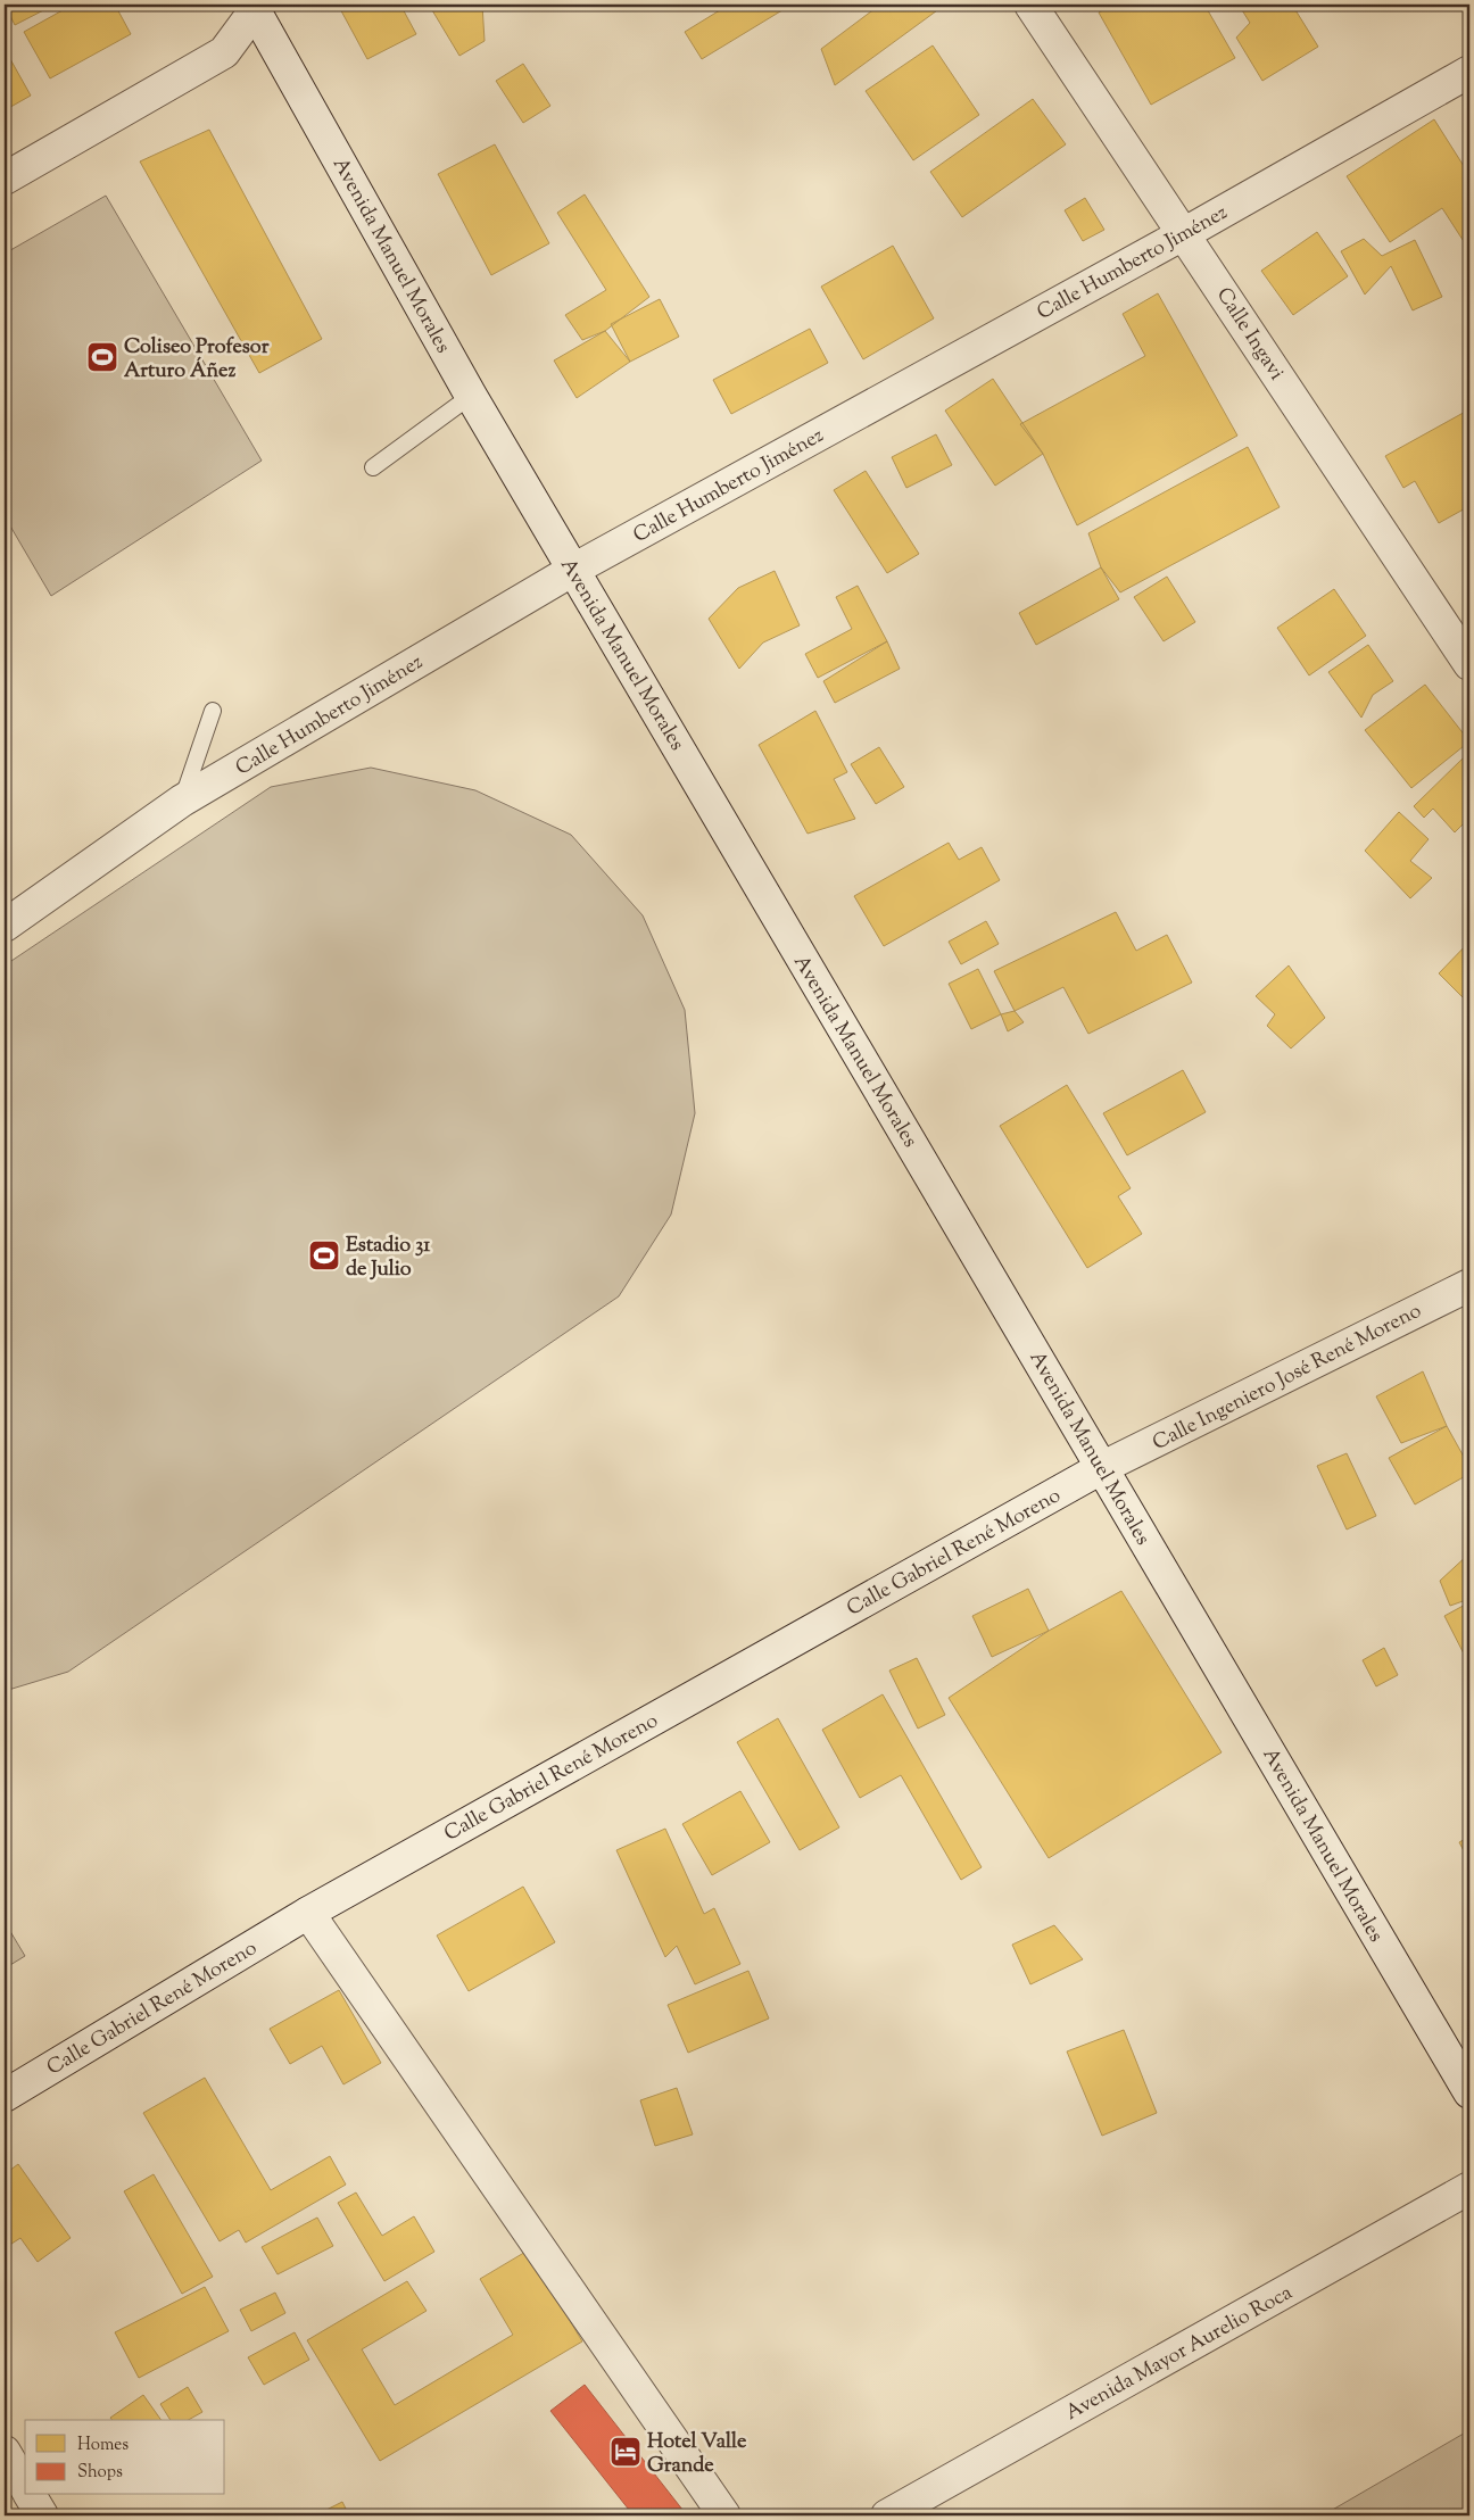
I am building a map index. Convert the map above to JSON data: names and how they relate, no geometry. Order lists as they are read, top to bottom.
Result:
{
  "streets": {
    "street": [
      "Avenida Manuel Morales",
      "Calle Humberto Jiménez",
      "Calle Ingavi",
      "Calle Ingeniero José René Moreno",
      "Calle Gabriel René Moreno",
      "Avenida Mayor Aurelio Roca"
    ]
  },
  "crossings": [
    ["Avenida Manuel Morales", "Calle Humberto Jiménez"],
    ["Avenida Manuel Morales", "Calle Ingeniero José René Moreno"],
    ["Avenida Manuel Morales", "Calle Gabriel René Moreno"],
    ["Calle Humberto Jiménez", "Calle Ingavi"],
    ["Calle Ingeniero José René Moreno", "Calle Gabriel René Moreno"]
  ],
  "places": {
    "sports": ["Coliseo Profesor Arturo Áñez", "Estadio 31 de Julio"],
    "hotel": ["Hotel Valle Grande"]
  },
  "legend": ["Homes", "Shops"]
}
